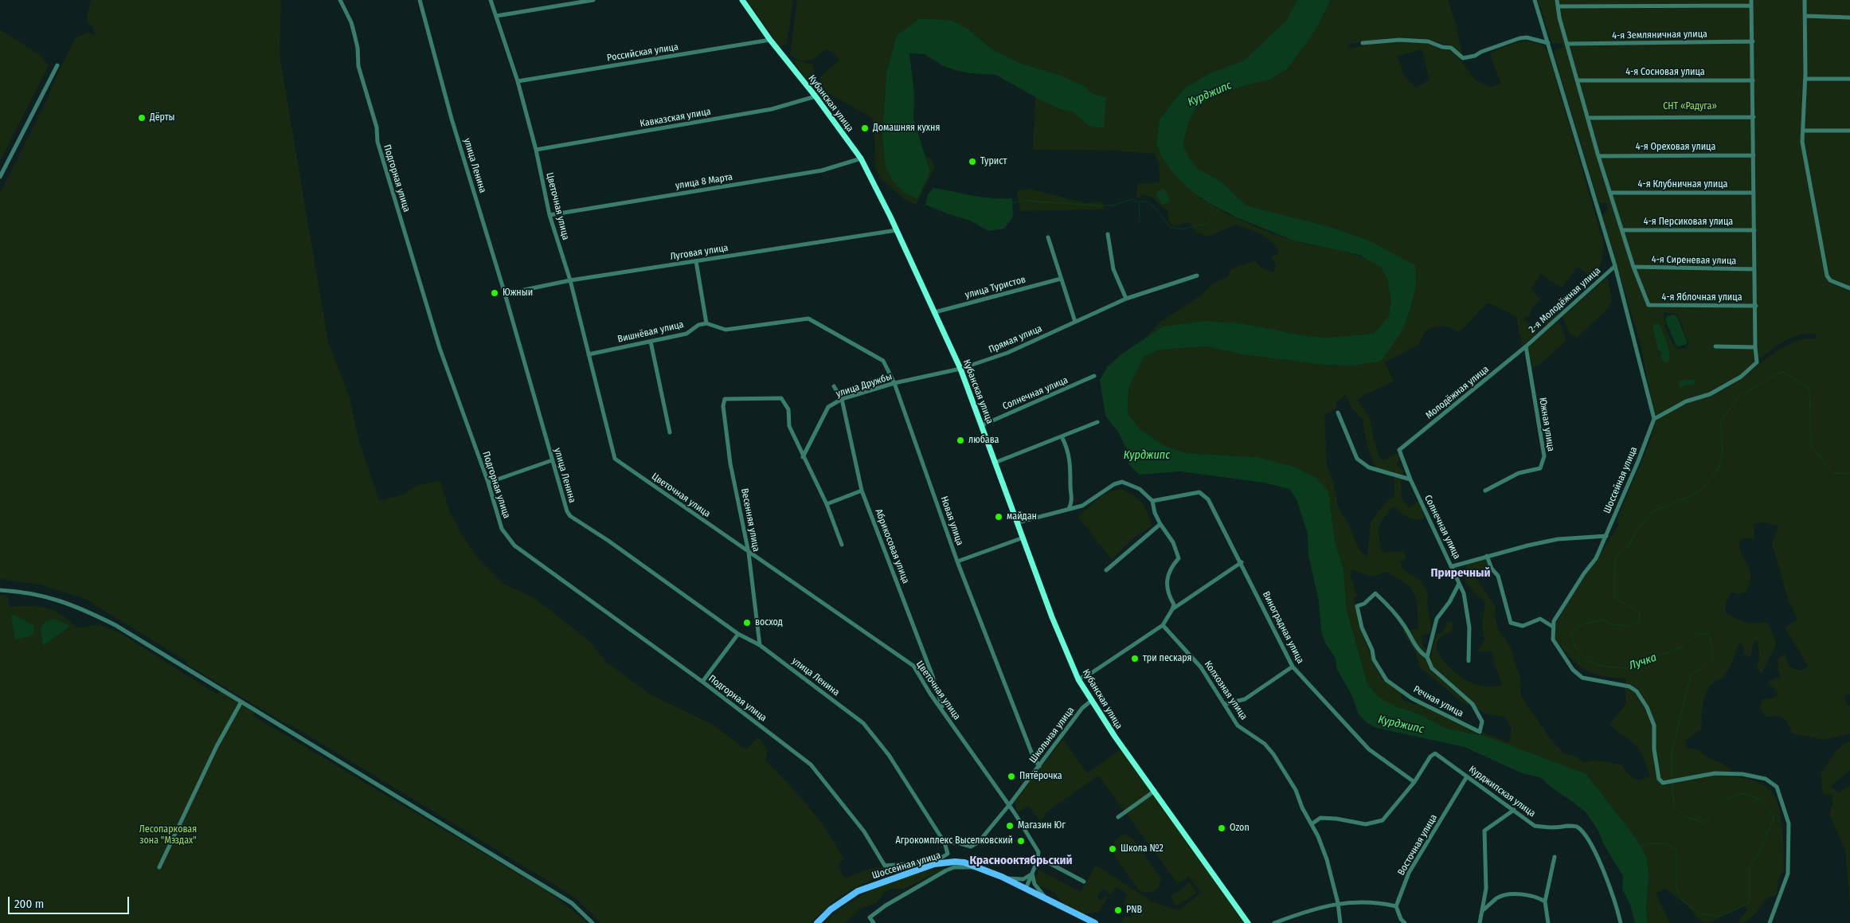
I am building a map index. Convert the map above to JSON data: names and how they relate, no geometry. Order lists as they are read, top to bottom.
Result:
{
  "streets": {
    "main road": ["Кубанская улица", "Шоссейная улица"],
    "street": [
      "4-я Земляничная улица",
      "Российская улица",
      "4-я Сосновая улица",
      "Кавказская улица",
      "4-я Ореховая улица",
      "улица Ленина",
      "Подгорная улица",
      "улица 8 Марта",
      "4-я Клубничная улица",
      "Цветочная улица",
      "4-я Персиковая улица",
      "Луговая улица",
      "4-я Сиреневая улица",
      "улица Туристов",
      "4-я Яблочная улица",
      "2-я Молодёжная улица",
      "Вишнёвая улица",
      "Прямая улица",
      "улица Дружбы",
      "Молодёжная улица",
      "Солнечная улица",
      "Южная улица",
      "Весенняя улица",
      "Новая улица",
      "Абрикосовая улица",
      "Виноградная улица",
      "Колхозная улица",
      "Речная улица",
      "Школьная улица",
      "Курджипская улица",
      "Восточная улица"
    ]
  },
  "crossings": [
    ["Российская улица", "Кубанская улица"],
    ["Российская улица", "Цветочная улица"],
    ["Кубанская улица", "Кавказская улица"],
    ["Кубанская улица", "улица 8 Марта"],
    ["Кубанская улица", "Луговая улица"],
    ["Кубанская улица", "улица Туристов"],
    ["Кубанская улица", "Прямая улица"],
    ["Кубанская улица", "улица Дружбы"],
    ["Кубанская улица", "Солнечная улица"],
    ["Кубанская улица", "Школьная улица"],
    ["Кавказская улица", "Цветочная улица"],
    ["улица Ленина", "Подгорная улица"],
    ["улица Ленина", "Луговая улица"],
    ["улица Ленина", "Весенняя улица"],
    ["улица Ленина", "Школьная улица"],
    ["Подгорная улица", "Школьная улица"],
    ["улица 8 Марта", "Цветочная улица"],
    ["Цветочная улица", "Луговая улица"],
    ["Цветочная улица", "Вишнёвая улица"],
    ["Цветочная улица", "Весенняя улица"],
    ["Цветочная улица", "Абрикосовая улица"],
    ["Цветочная улица", "Школьная улица"],
    ["4-я Сиреневая улица", "4-я Яблочная улица"],
    ["2-я Молодёжная улица", "Молодёжная улица"],
    ["2-я Молодёжная улица", "Южная улица"],
    ["Вишнёвая улица", "Новая улица"],
    ["Прямая улица", "улица Дружбы"],
    ["улица Дружбы", "Весенняя улица"],
    ["улица Дружбы", "Новая улица"],
    ["улица Дружбы", "Абрикосовая улица"],
    ["Молодёжная улица", "Солнечная улица"],
    ["Молодёжная улица", "Южная улица"],
    ["Новая улица", "Школьная улица"],
    ["Виноградная улица", "Курджипская улица"],
    ["Курджипская улица", "Восточная улица"]
  ],
  "districts": ["Приречный", "Краснооктябрьский"],
  "water": ["Курджипс", "Лучка"],
  "parks": ["СНТ «Радуга»", "Лесопарковая зона \"Мэздах\""],
  "places": [
    "Дёрты",
    "Домашняя кухня",
    "Турист",
    "Южныи",
    "любава",
    "майдан",
    "восход",
    "три пескаря",
    "Пятёрочка",
    "Магазин Юг",
    "Ozon",
    "Агрокомплекс Выселковский",
    "Школа №2",
    "PNB"
  ],
  "scale_bar": "200 m"
}
